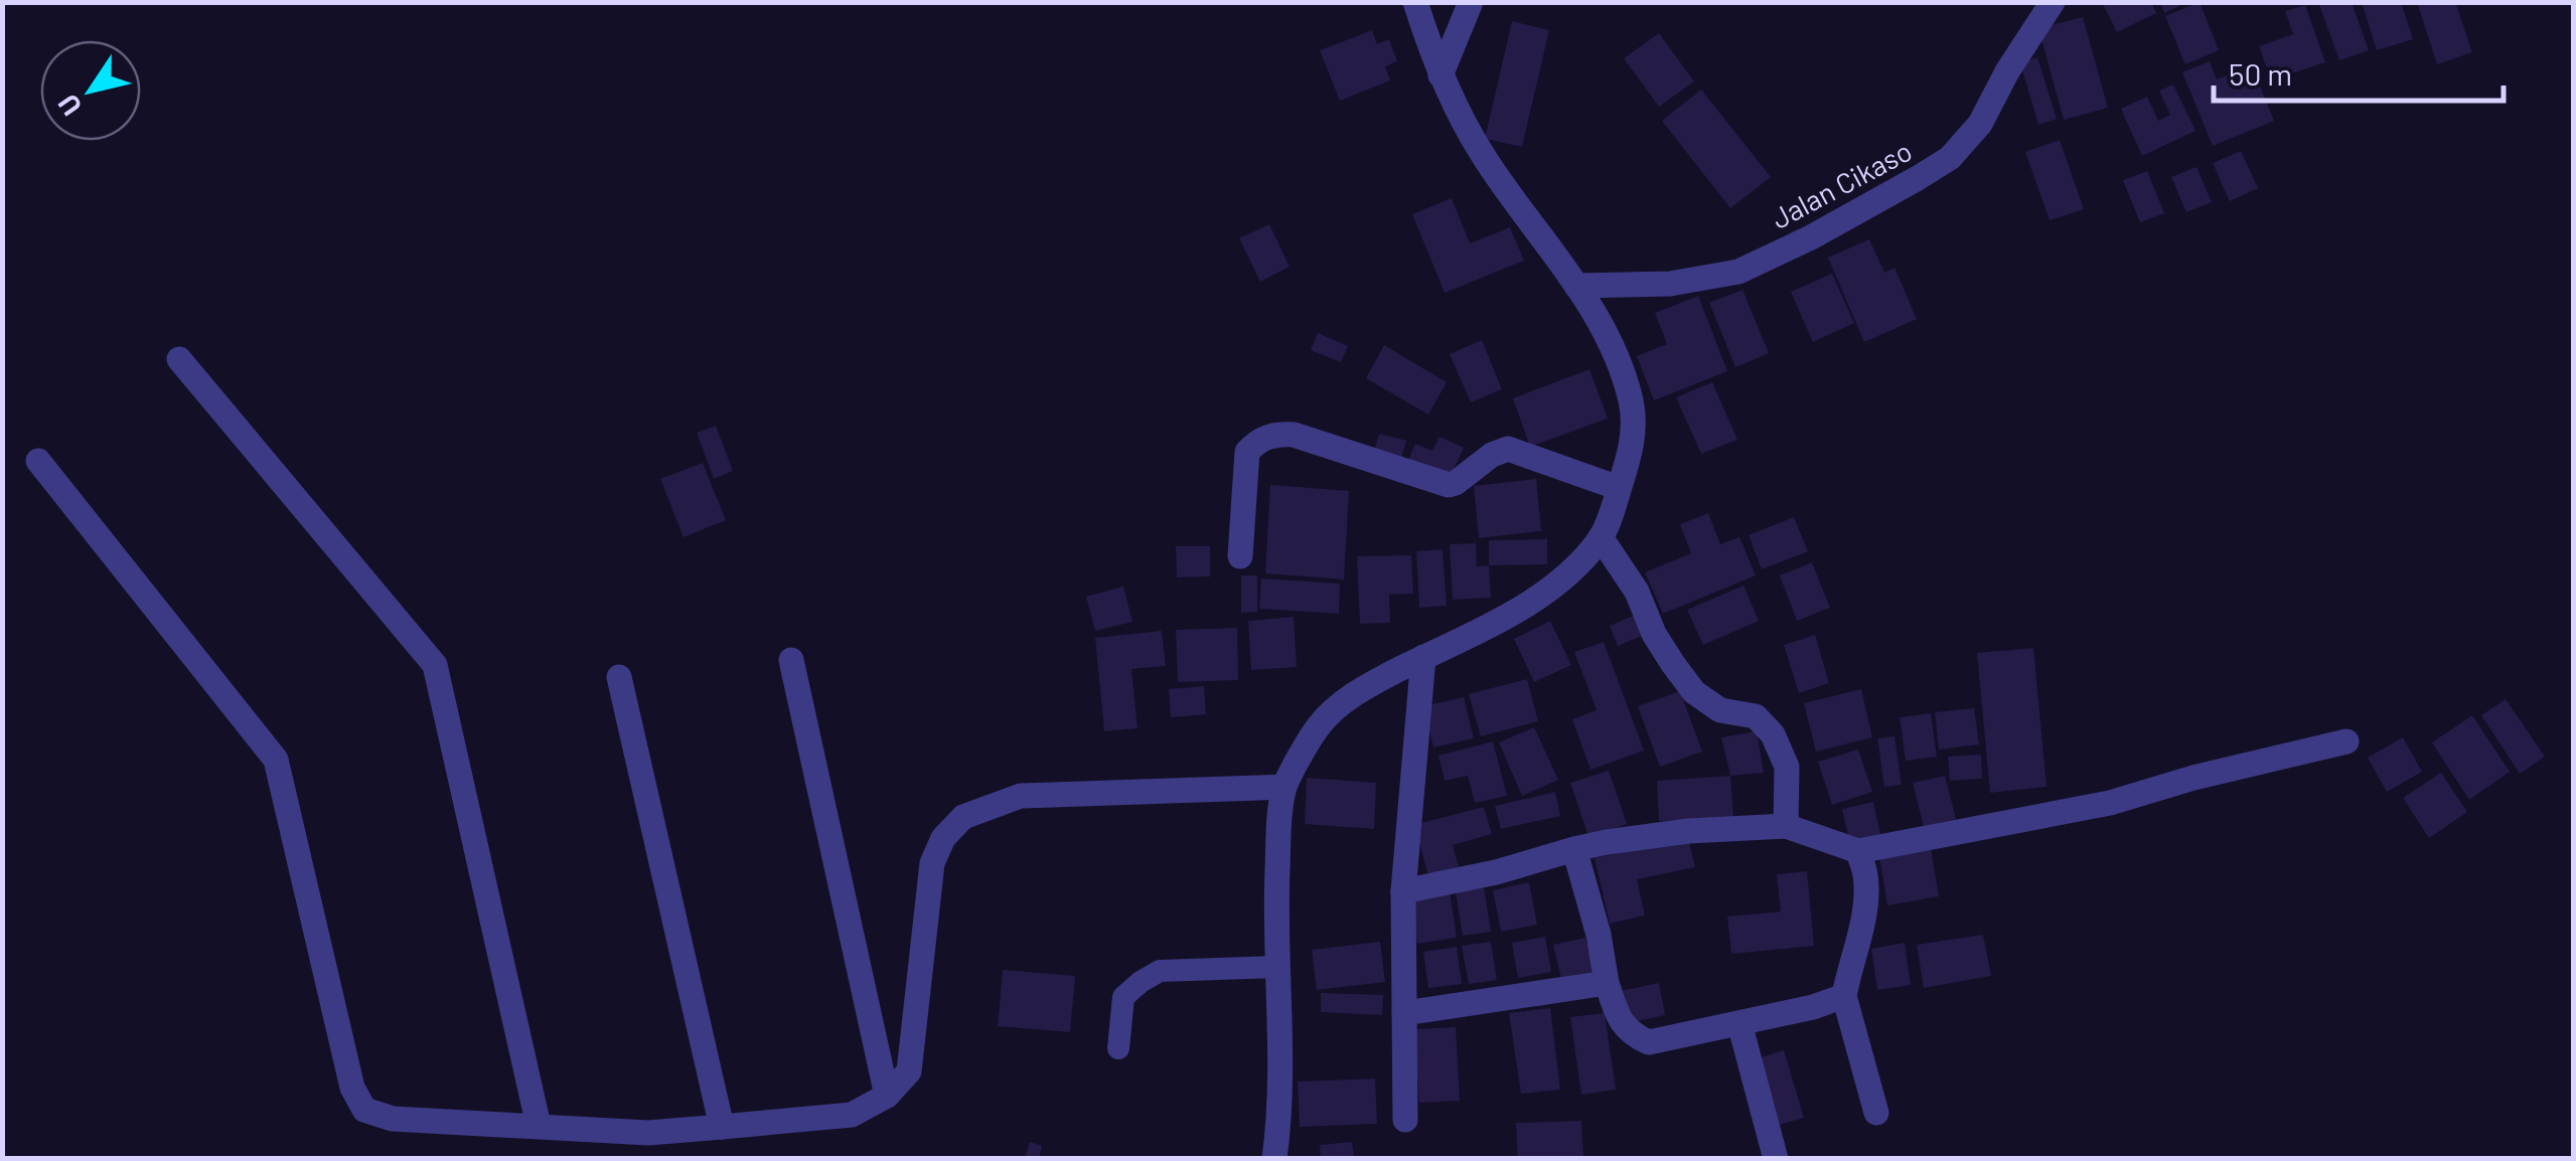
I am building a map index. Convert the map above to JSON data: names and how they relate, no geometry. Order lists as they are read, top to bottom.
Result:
{
  "streets": {
    "street": ["Jalan Cikaso"]
  },
  "scale_bar": "50 m",
  "north": "bottom left"
}
